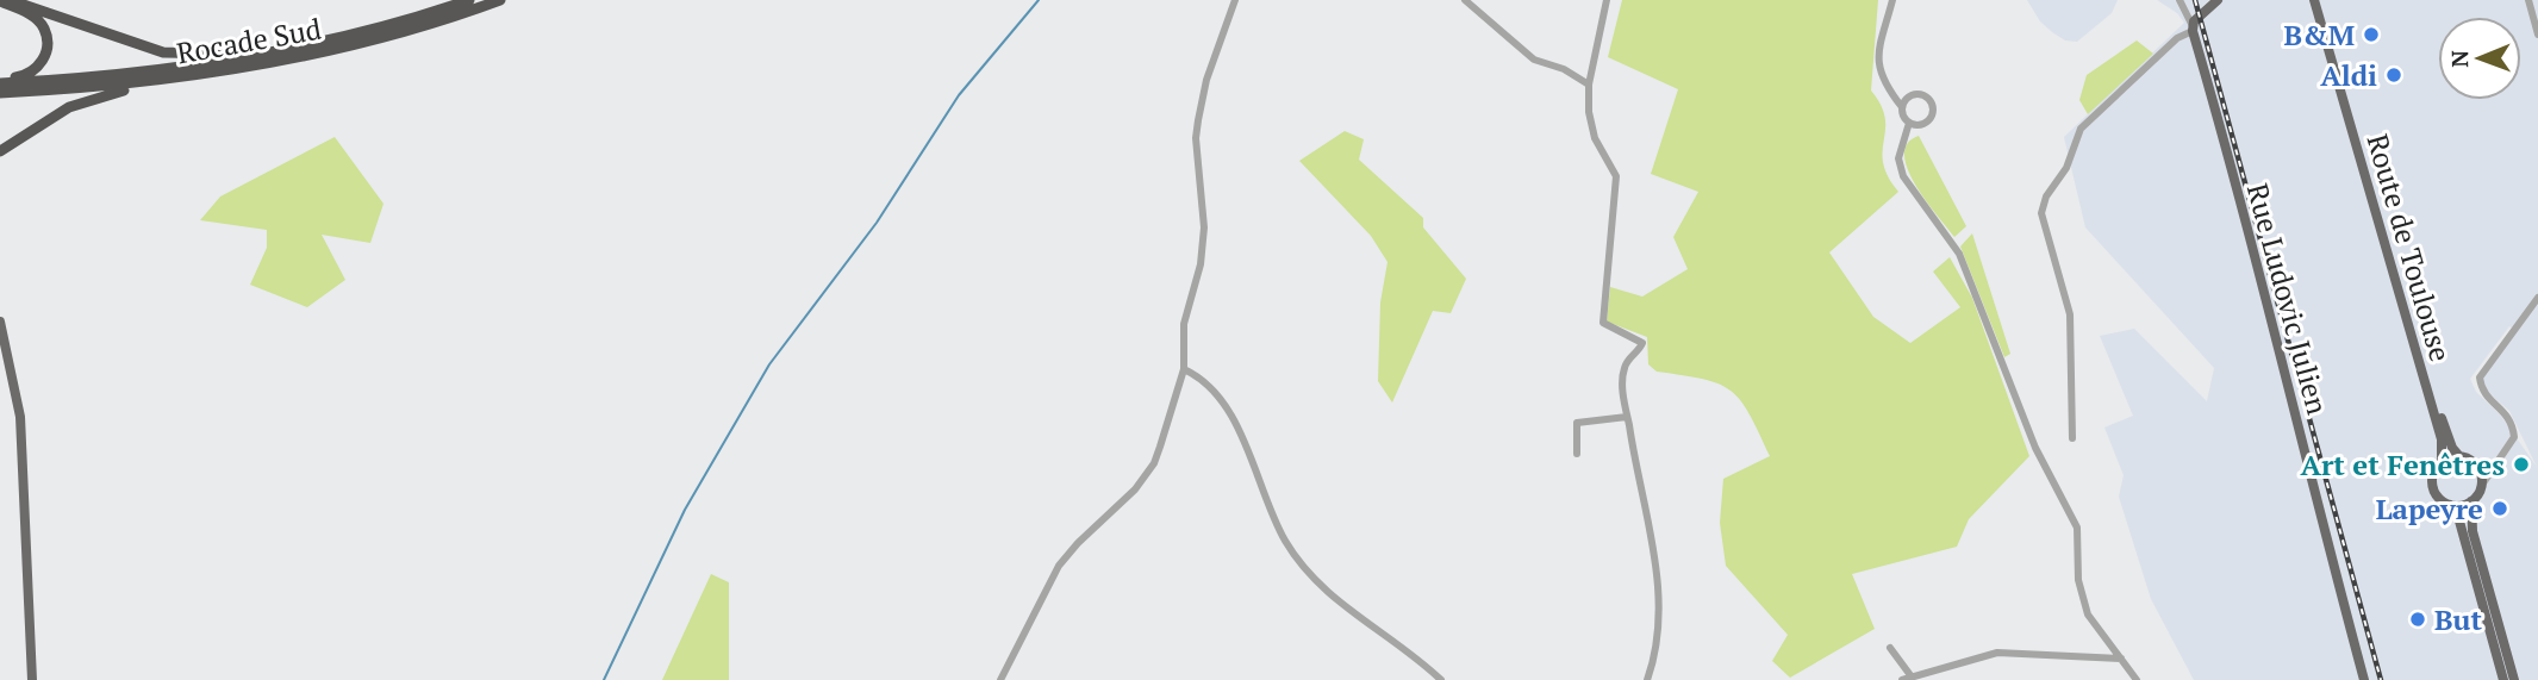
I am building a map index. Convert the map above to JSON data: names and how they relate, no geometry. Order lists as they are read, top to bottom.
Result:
{
  "streets": {
    "highway": ["Rocade Sud"],
    "main road": ["Route de Toulouse", "Rue Ludovic Julien"]
  },
  "places": [
    "B&M",
    "Aldi",
    "Art et Fenêtres",
    "Lapeyre",
    "But"
  ],
  "north": "left"
}
